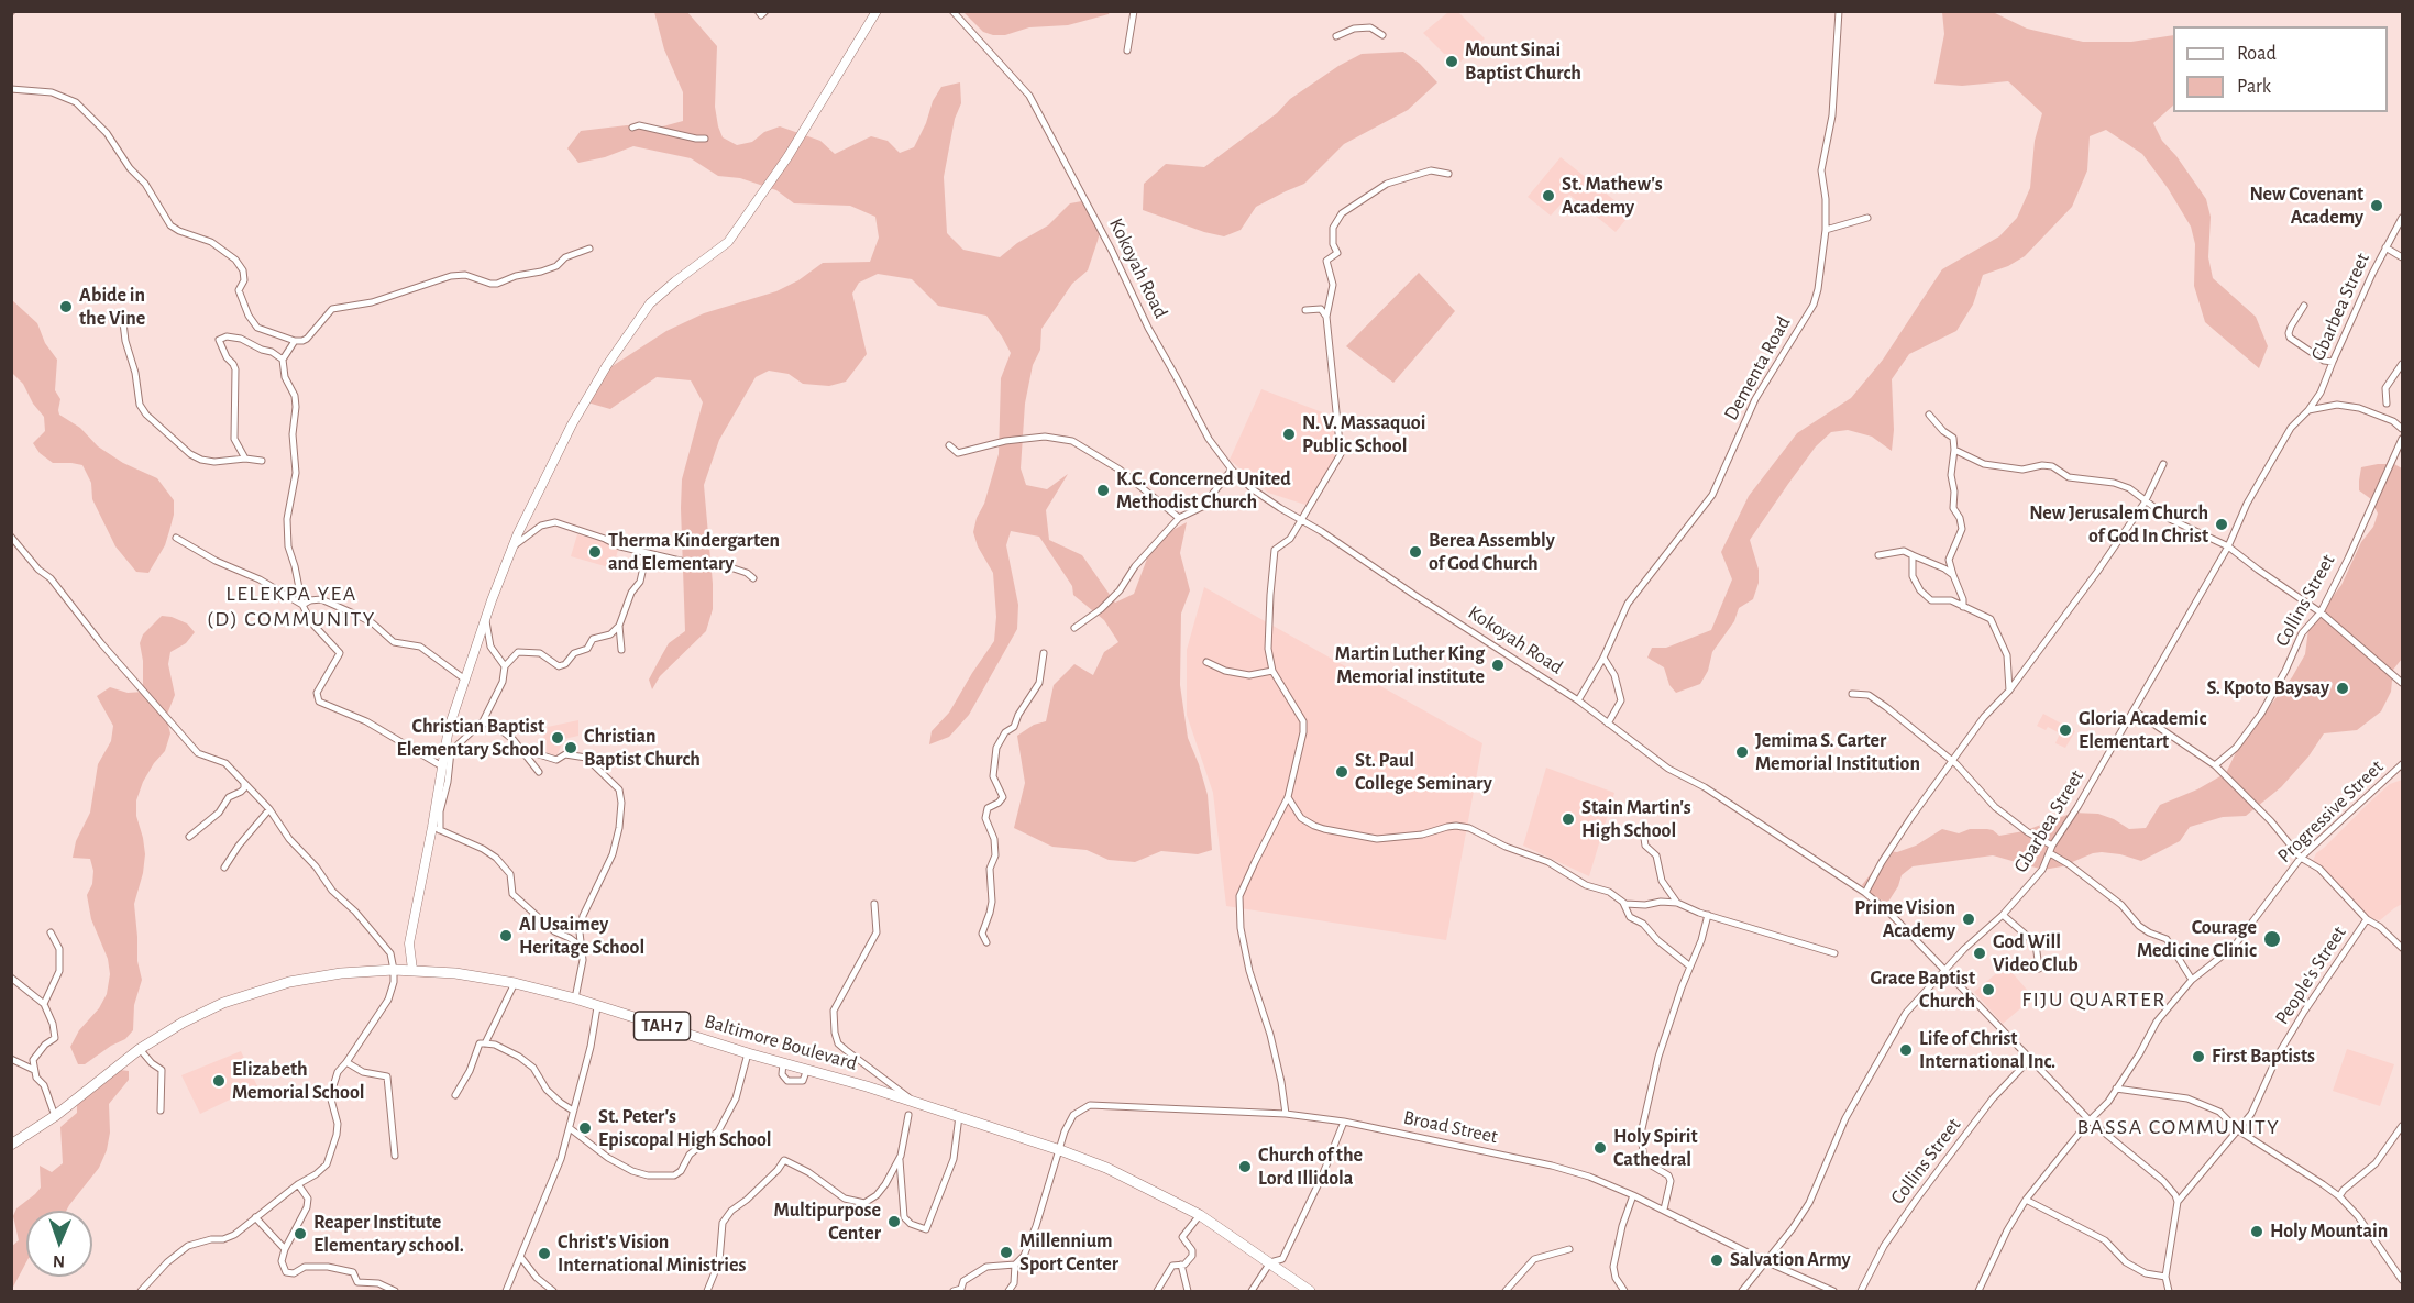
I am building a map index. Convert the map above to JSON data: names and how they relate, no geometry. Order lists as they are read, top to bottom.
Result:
{
  "streets": {
    "highway": ["TAH 7", "Baltimore Boulevard"],
    "street": [
      "Kokoyah Road",
      "Gbarbea Street",
      "Dementa Road",
      "Collins Street",
      "Progressive Street",
      "People's Street",
      "Broad Street"
    ]
  },
  "crossings": [
    ["Kokoyah Road", "Gbarbea Street"],
    ["Kokoyah Road", "Dementa Road"],
    ["Kokoyah Road", "Collins Street"],
    ["Kokoyah Road", "Progressive Street"],
    ["Kokoyah Road", "People's Street"],
    ["Gbarbea Street", "Broad Street"],
    ["Baltimore Boulevard", "Broad Street"]
  ],
  "districts": ["LELEKPA YEA (D) COMMUNITY", "FIJU QUARTER", "BASSA COMMUNITY"],
  "places": [
    "Mount Sinai Baptist Church",
    "St. Mathew's Academy",
    "New Covenant Academy",
    "Abide in the Vine",
    "N. V. Massaquoi Public School",
    "K.C. Concerned United Methodist Church",
    "New Jerusalem Church of God In Christ",
    "Therma Kindergarten and Elementary",
    "Berea Assembly of God Church",
    "Martin Luther King Memorial institute",
    "S. Kpoto Baysay",
    "Gloria Academic Elementart",
    "Christian Baptist Elementary School",
    "Christian Baptist Church",
    "Jemima S. Carter Memorial Institution",
    "St. Paul College Seminary",
    "Stain Martin's High School",
    "Prime Vision Academy",
    "Al Usaimey Heritage School",
    "Courage Medicine Clinic",
    "God Will Video Club",
    "Grace Baptist Church",
    "Life of Christ International Inc.",
    "First Baptists",
    "Elizabeth Memorial School",
    "St. Peter's Episcopal High School",
    "Holy Spirit Cathedral",
    "Church of the Lord Illidola",
    "Multipurpose Center",
    "Holy Mountain",
    "Reaper Institute Elementary school.",
    "Millennium Sport Center",
    "Christ's Vision International Ministries",
    "Salvation Army"
  ],
  "legend": ["Road", "Park"],
  "north": "bottom"
}
